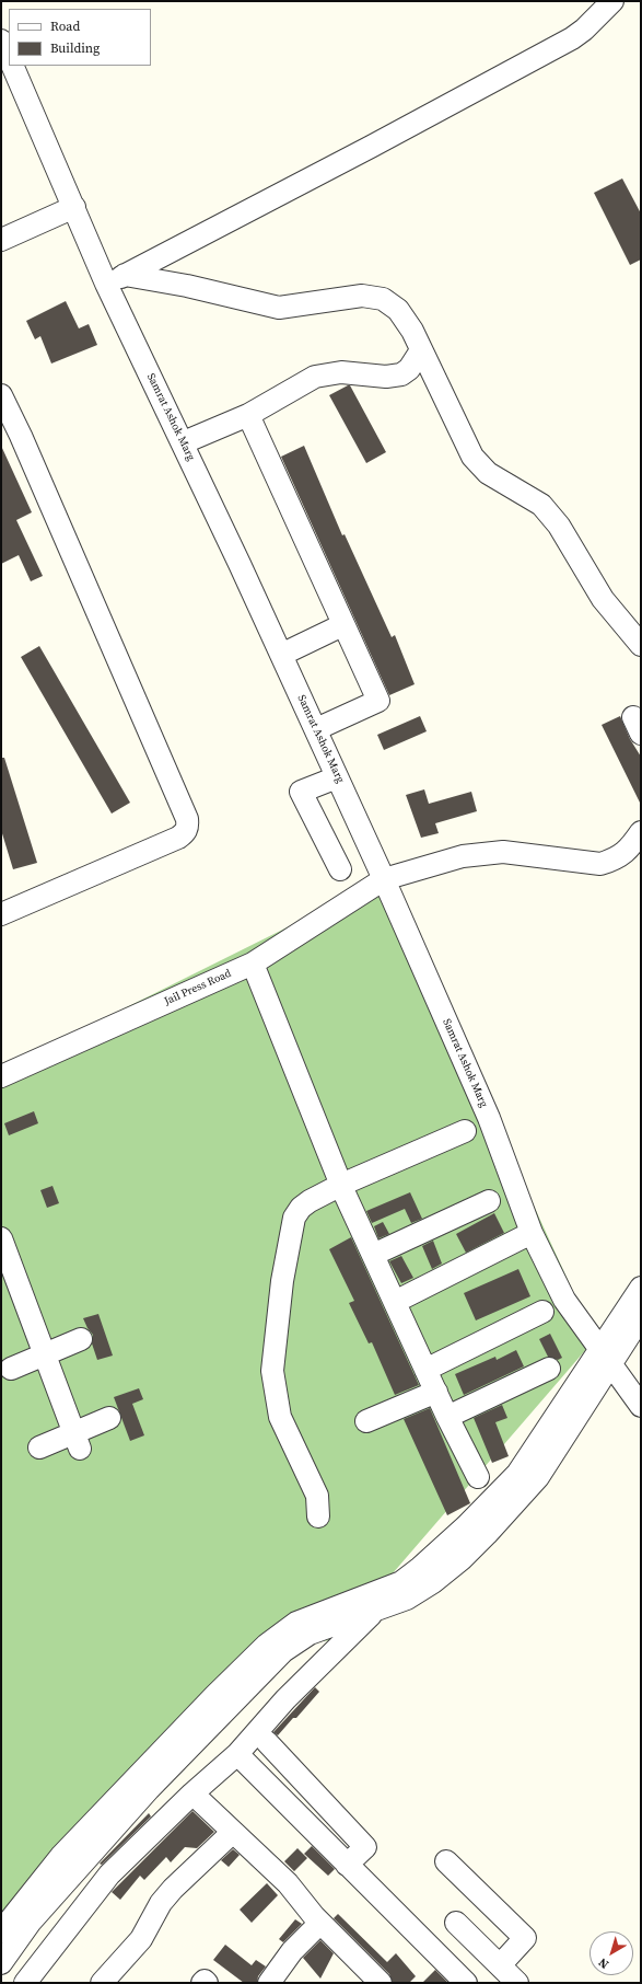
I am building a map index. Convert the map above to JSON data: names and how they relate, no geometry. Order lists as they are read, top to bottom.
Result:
{
  "streets": {
    "street": ["Samrat Ashok Marg", "Jail Press Road"]
  },
  "crossings": [
    ["Samrat Ashok Marg", "Jail Press Road"]
  ],
  "legend": ["Road", "Building"],
  "north": "bottom left"
}
